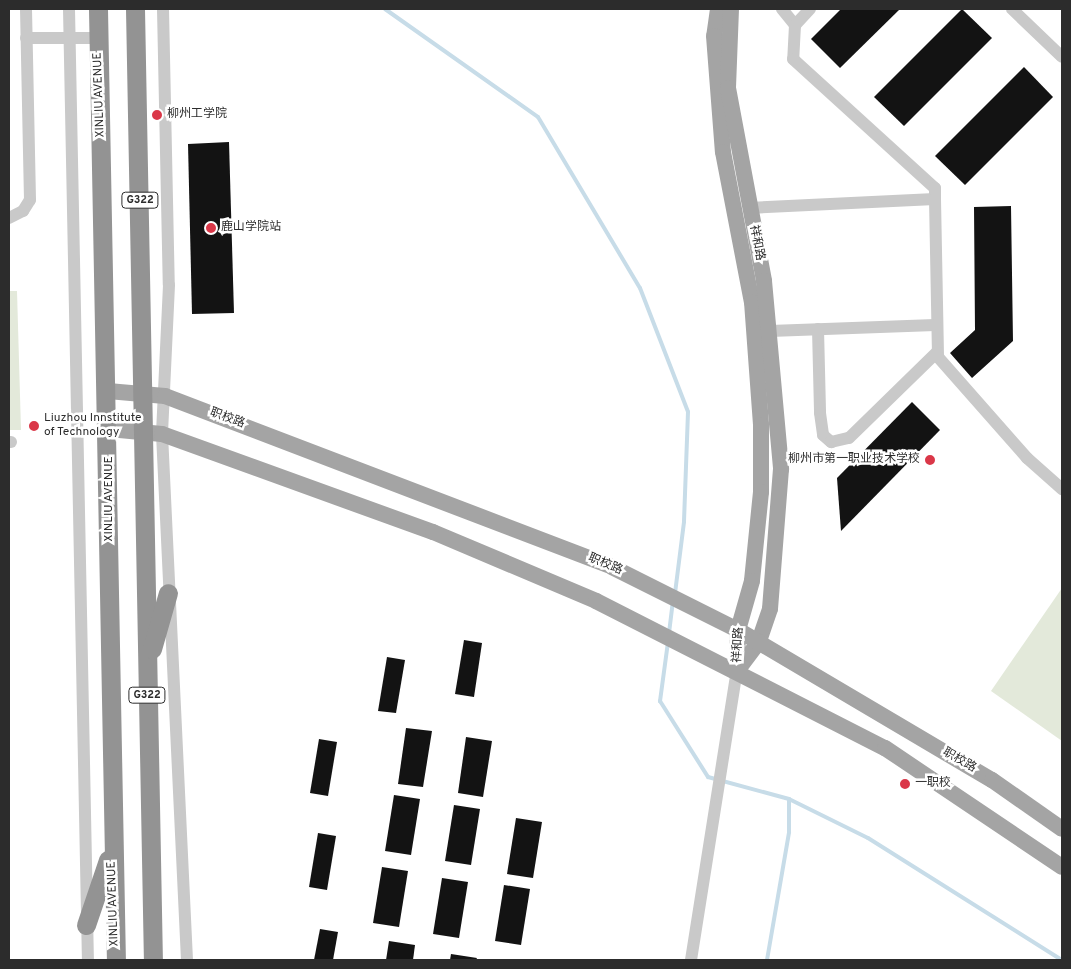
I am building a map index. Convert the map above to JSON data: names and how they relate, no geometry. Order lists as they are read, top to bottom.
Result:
{
  "streets": {
    "highway": ["XINLIU AVENUE", "G322"],
    "main road": ["祥和路", "职校路"]
  },
  "crossings": [
    ["XINLIU AVENUE", "职校路"],
    ["G322", "职校路"],
    ["祥和路", "职校路"]
  ],
  "places": [
    "柳州工学院",
    "鹿山学院站",
    "Liuzhou Innstitute of Technology",
    "柳州市第一职业技术学校",
    "一职校"
  ]
}
